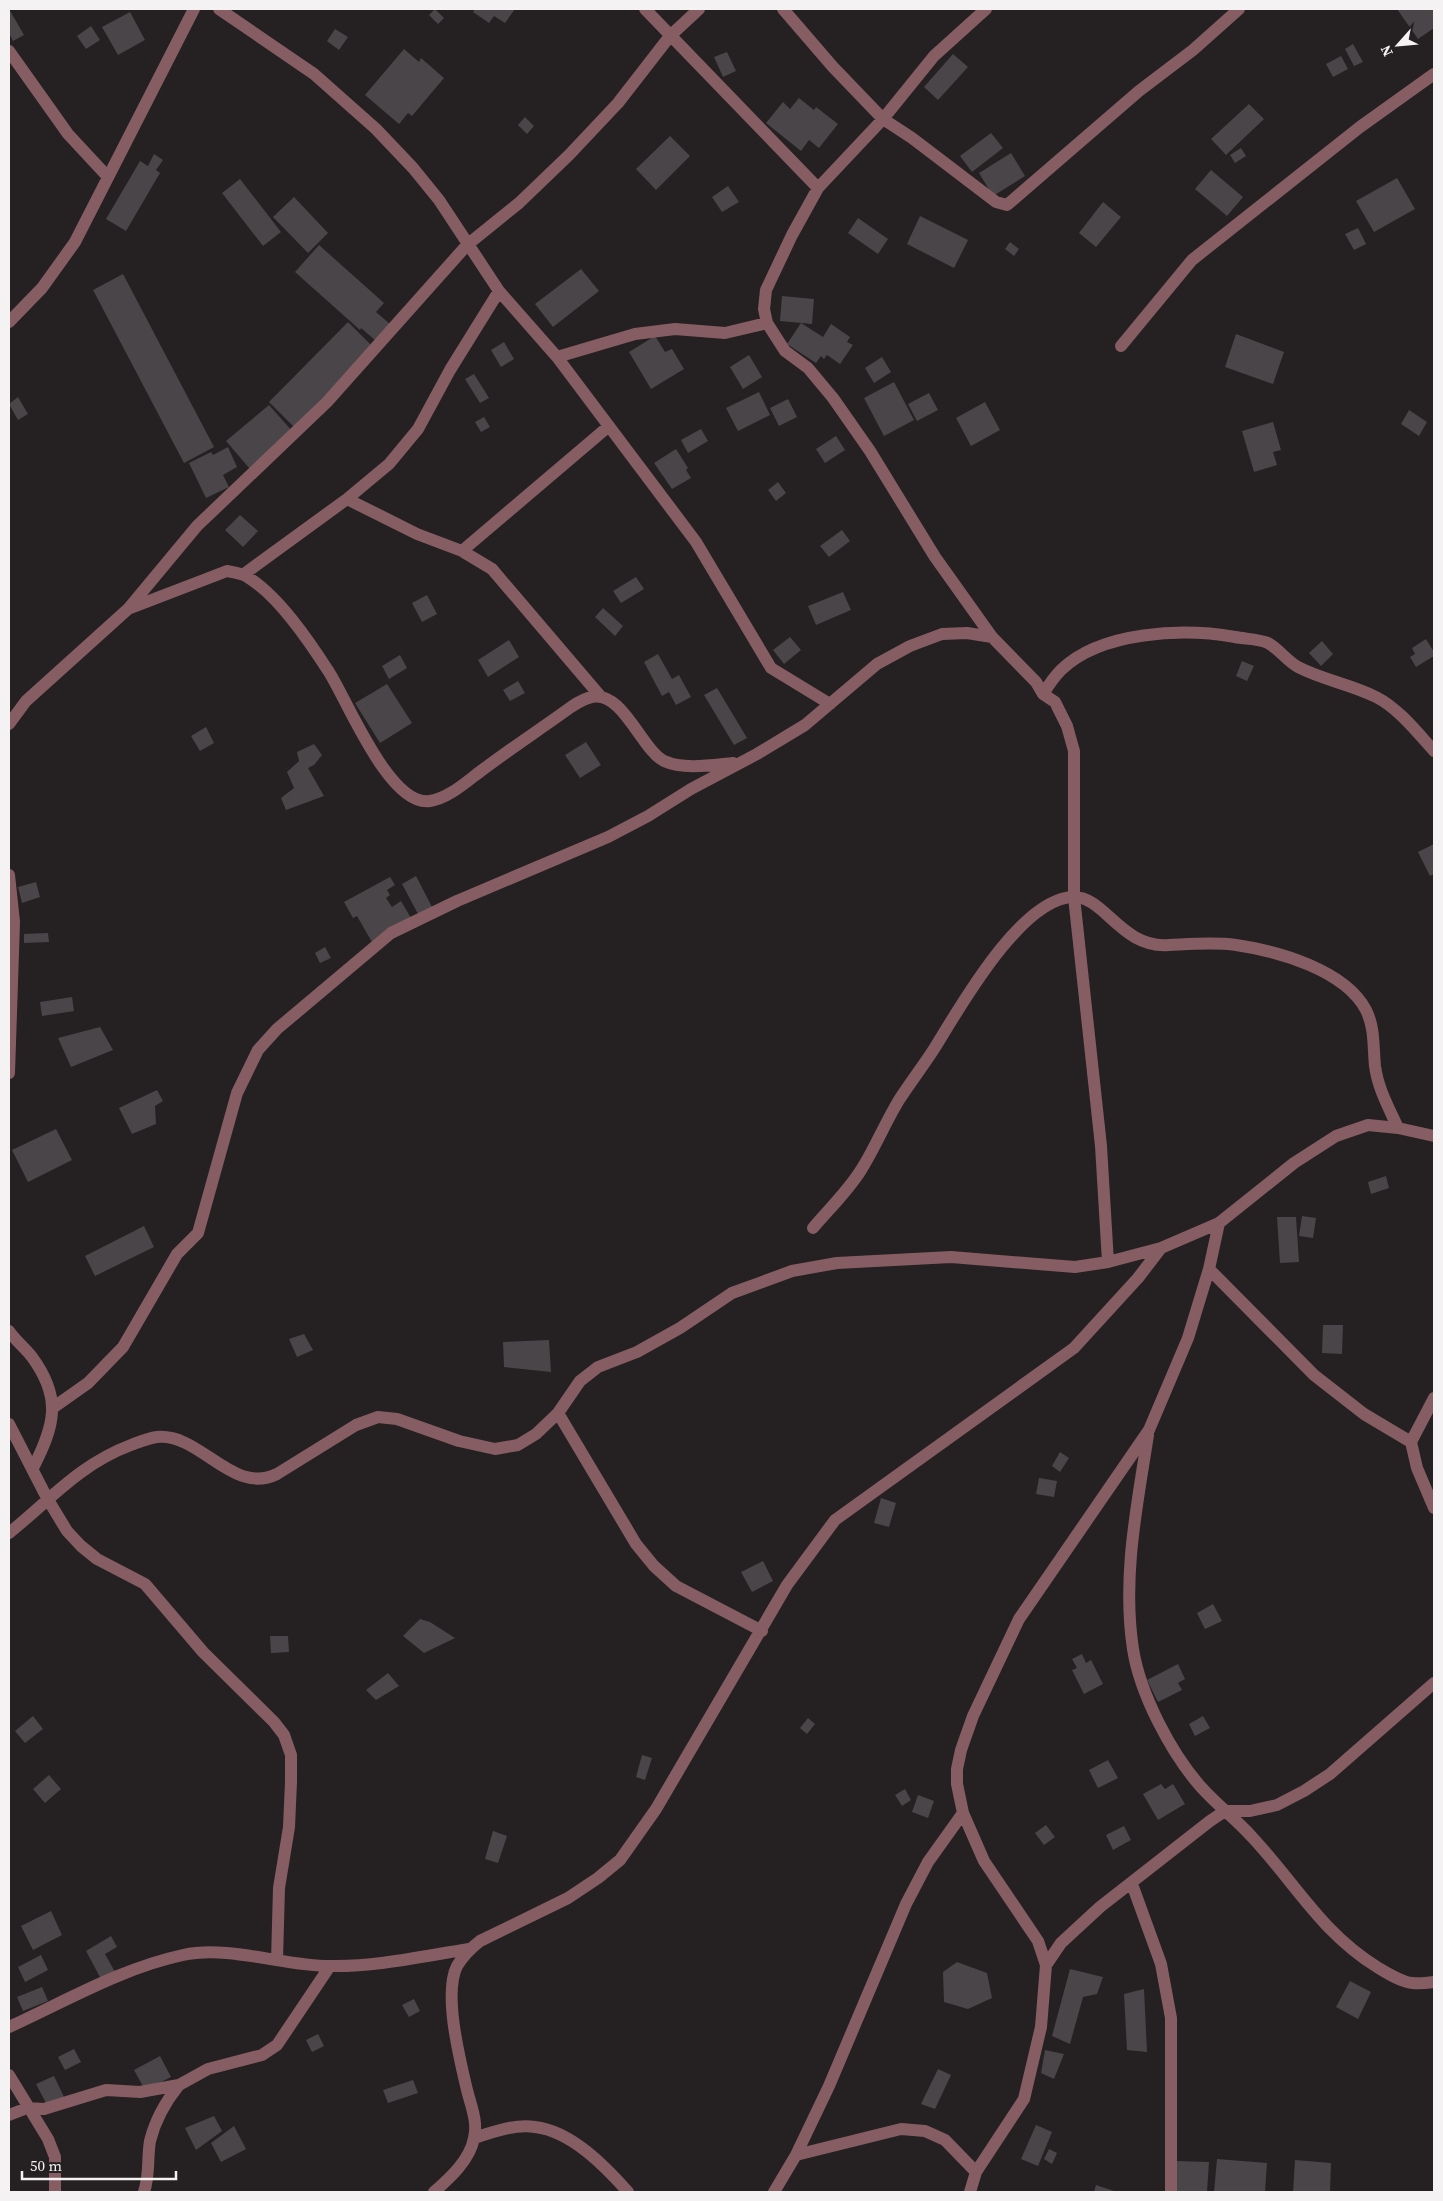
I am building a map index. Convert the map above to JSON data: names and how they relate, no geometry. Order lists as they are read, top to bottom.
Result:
{
  "scale_bar": "50 m",
  "north": "bottom left"
}
